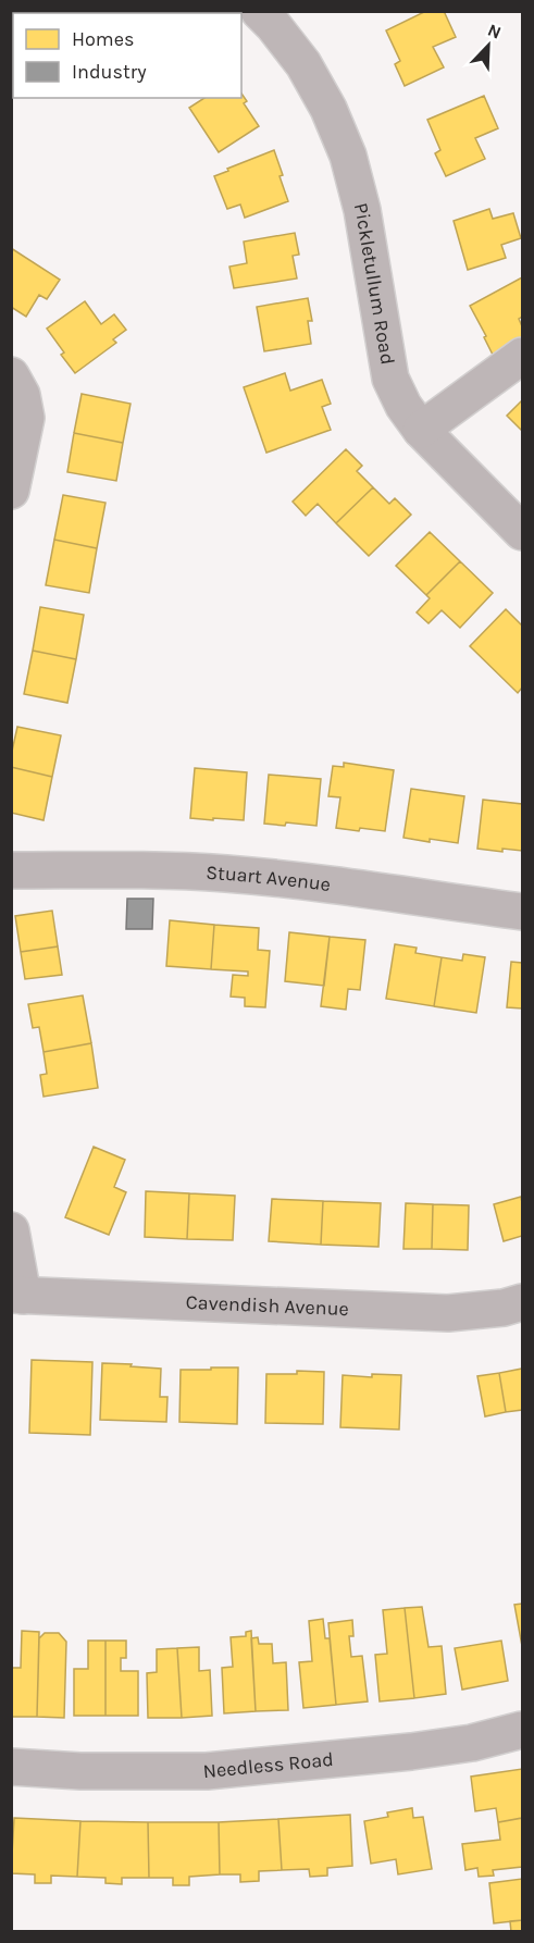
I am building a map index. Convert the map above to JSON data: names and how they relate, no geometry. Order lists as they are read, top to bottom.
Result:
{
  "streets": {
    "street": [
      "Pickletullum Road",
      "Stuart Avenue",
      "Cavendish Avenue",
      "Needless Road"
    ]
  },
  "legend": ["Homes", "Industry"],
  "north": "top right"
}
